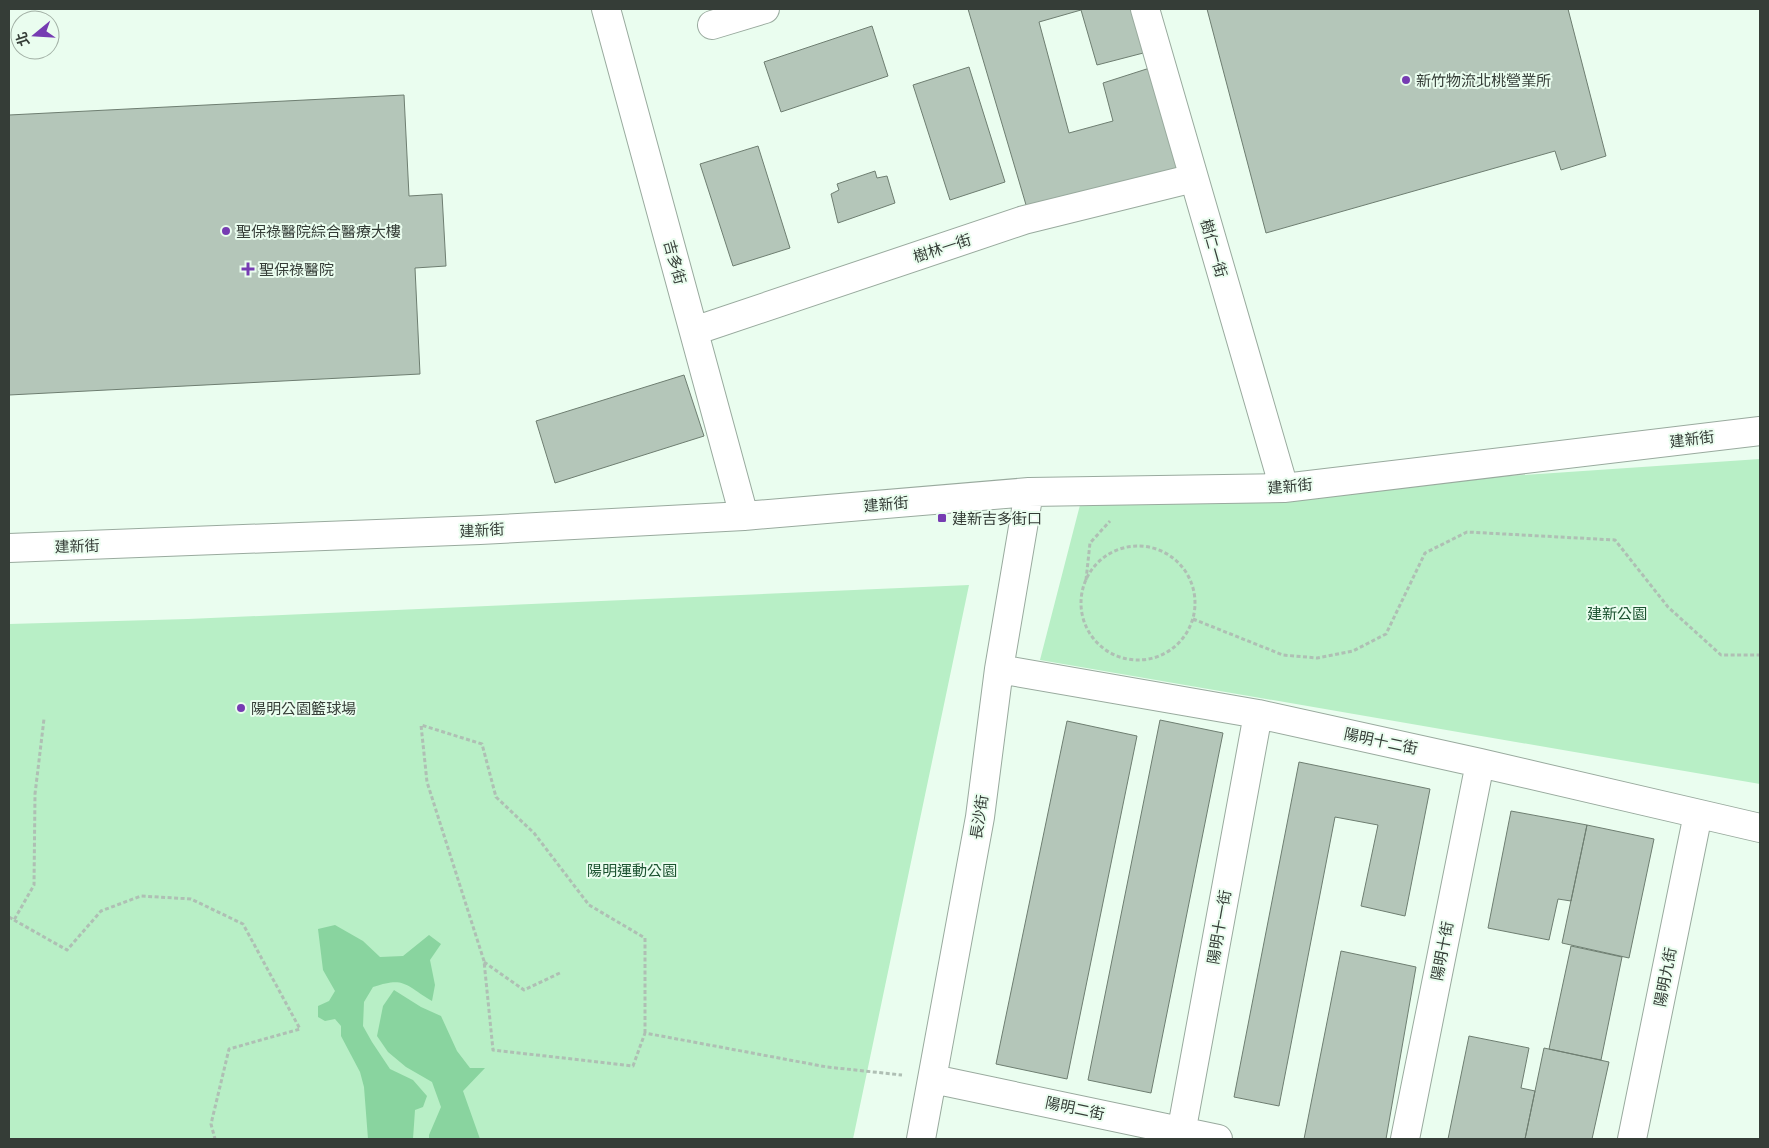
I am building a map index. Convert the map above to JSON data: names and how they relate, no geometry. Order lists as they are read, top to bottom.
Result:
{
  "streets": {
    "street": [
      "樹林一街",
      "樹仁一街",
      "吉多街",
      "建新街",
      "陽明十二街",
      "長沙街",
      "陽明十一街",
      "陽明十街",
      "陽明九街",
      "陽明二街"
    ]
  },
  "crossings": [
    ["樹林一街", "樹仁一街"],
    ["樹林一街", "吉多街"],
    ["樹仁一街", "建新街"],
    ["吉多街", "建新街"],
    ["建新街", "長沙街"],
    ["陽明十二街", "長沙街"],
    ["陽明十二街", "陽明十一街"],
    ["陽明十二街", "陽明十街"],
    ["陽明十二街", "陽明九街"],
    ["長沙街", "陽明二街"],
    ["陽明十一街", "陽明二街"]
  ],
  "parks": ["建新公園", "陽明運動公園"],
  "places": {
    "other": ["新竹物流北桃營業所", "聖保祿醫院綜合醫療大樓", "陽明公園籃球場"],
    "health": ["聖保祿醫院"],
    "transit": ["建新吉多街口"]
  },
  "north": "left"
}
